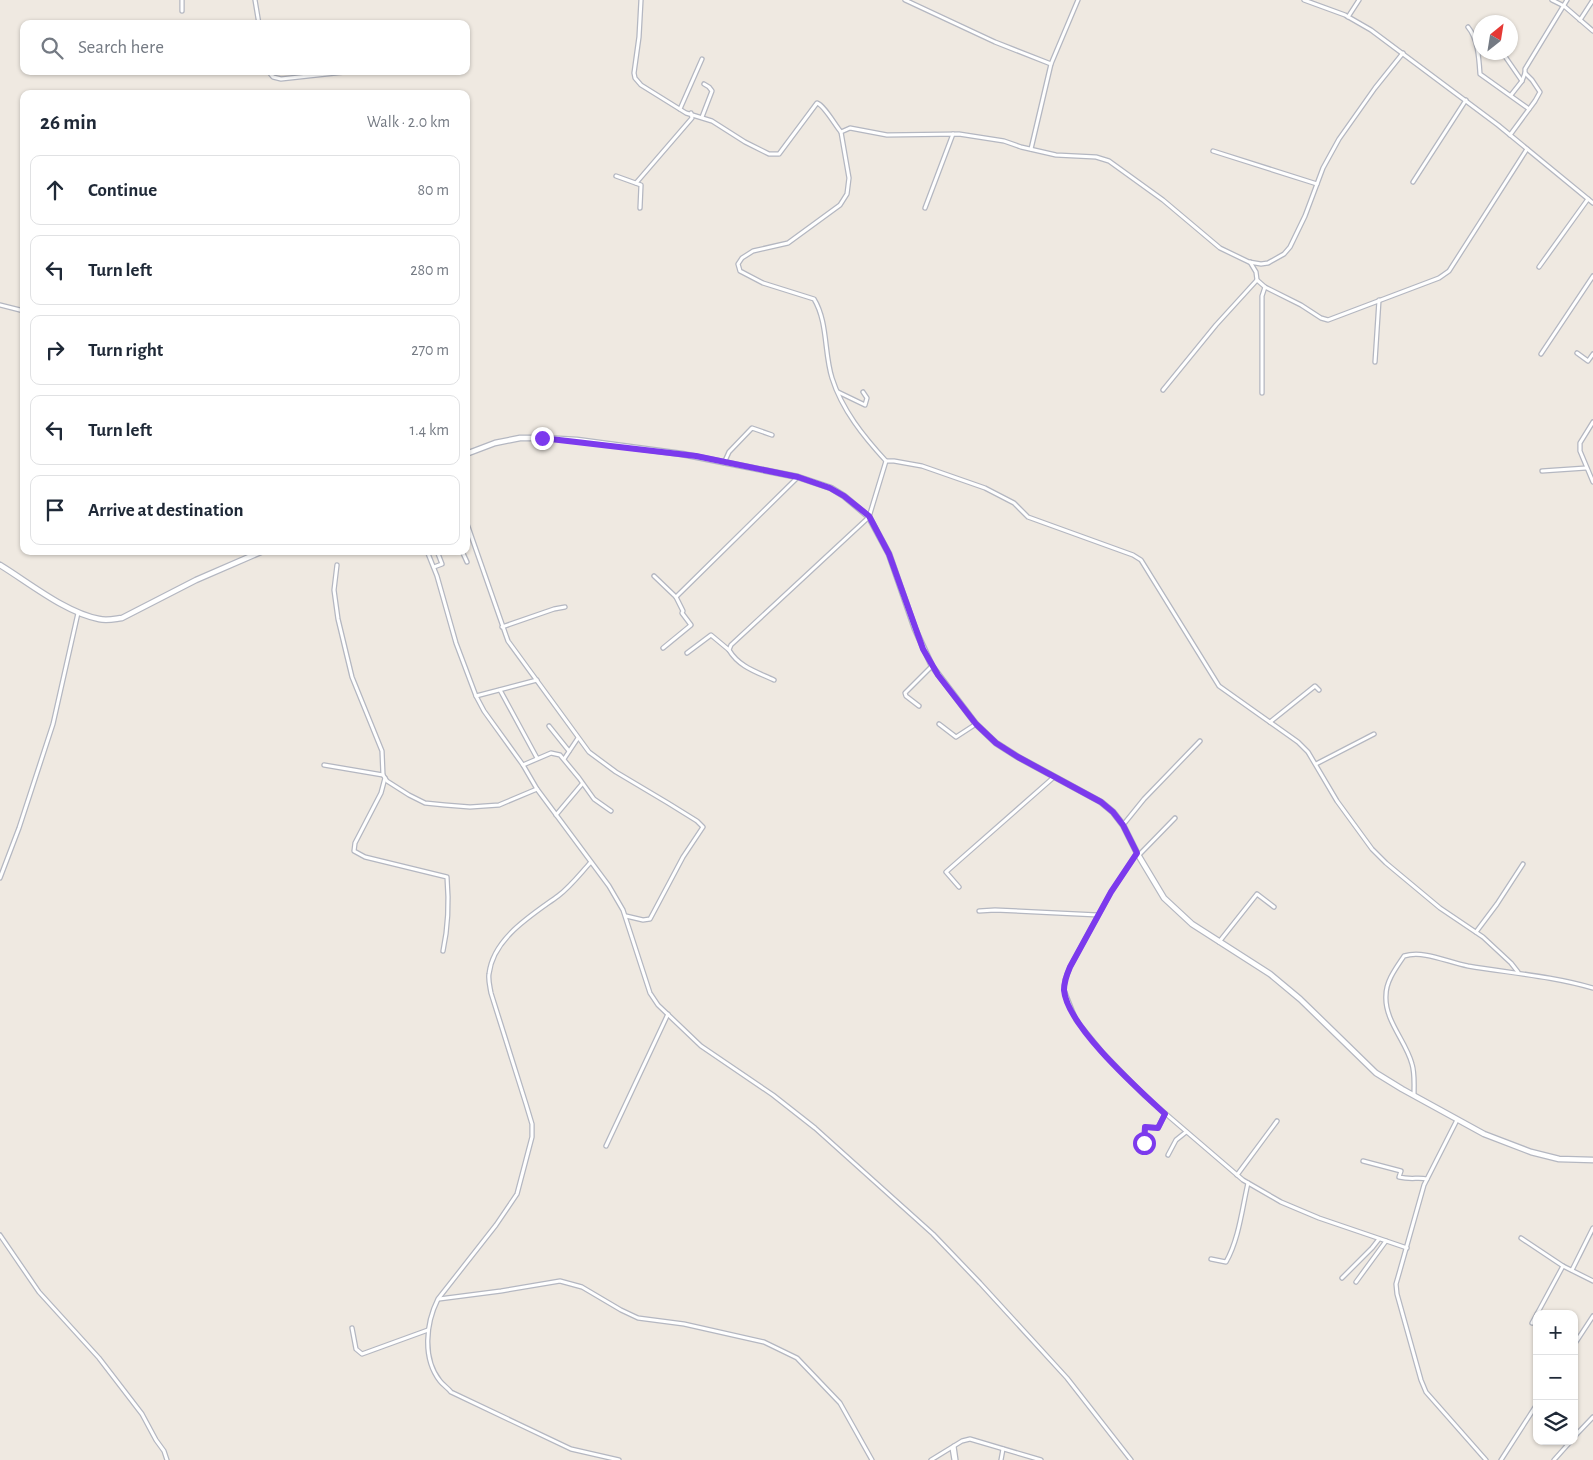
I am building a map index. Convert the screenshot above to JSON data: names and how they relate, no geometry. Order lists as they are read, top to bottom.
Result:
{
  "north": "top right",
  "page": {
    "search": "Search here",
    "heading": ["26 min", "Walk · 2.0 km"],
    "list": [
      ["Continue", "80 m"],
      ["Turn left", "280 m"],
      ["Turn right", "270 m"],
      ["Turn left", "1.4 km"],
      "Arrive at destination"
    ],
    "map_buttons": ["+", "−"]
  }
}
